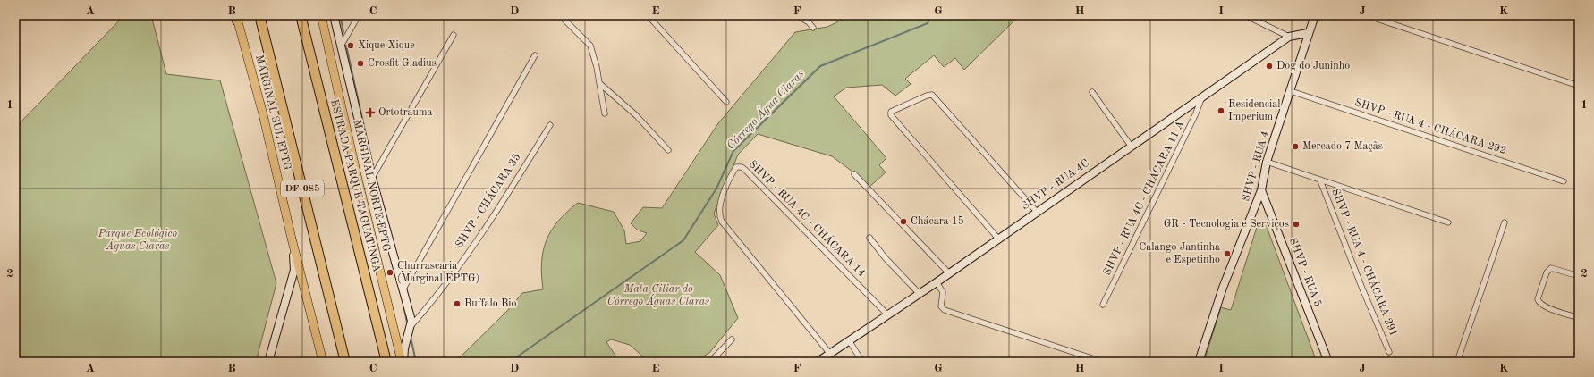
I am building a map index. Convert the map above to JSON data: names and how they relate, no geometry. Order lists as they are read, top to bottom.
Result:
{
  "streets": {
    "highway": ["ESTRADA PARQUE TAGUATINGA", "DF-085"],
    "main road": ["MARGINAL SUL EPTG", "MARGINAL NORTE EPTG"],
    "street": [
      "SHVP - RUA 4 - CHÁCARA 292",
      "SHVP - RUA 4",
      "SHVP - RUA 4C",
      "SHVP - RUA 4C - CHÁCARA 11 A",
      "SHVP - CHÁCARA 35",
      "SHVP - RUA 4C - CHÁCARA 14",
      "SHVP - RUA 4 - CHÁCARA 291",
      "SHVP - RUA 5"
    ]
  },
  "crossings": [
    ["SHVP - RUA 4 - CHÁCARA 292", "SHVP - RUA 4"],
    ["SHVP - RUA 4", "SHVP - RUA 4C"],
    ["SHVP - RUA 4", "SHVP - RUA 4 - CHÁCARA 291"],
    ["SHVP - RUA 4", "SHVP - RUA 5"],
    ["SHVP - RUA 4C", "SHVP - RUA 4C - CHÁCARA 11 A"],
    ["SHVP - RUA 4C", "SHVP - RUA 4C - CHÁCARA 14"],
    ["MARGINAL NORTE EPTG", "SHVP - CHÁCARA 35"]
  ],
  "water": ["Córrego Água Claras"],
  "parks": ["Parque Ecológico Águas Claras", "Mata Ciliar do Córrego Águas Claras"],
  "places": {
    "other": [
      "Xique Xique",
      "Crosfit Gladius",
      "Dog do Juninho",
      "Residencial Imperium",
      "Mercado 7 Maçãs",
      "Chácara 15",
      "GR - Tecnologia e Serviços",
      "Calango Jantinha e Espetinho",
      "Churrascaria (Marginal EPTG)",
      "Buffalo Bio"
    ],
    "health": ["Ortotrauma"]
  },
  "grid": {
    "columns": [
      "A",
      "B",
      "C",
      "D",
      "E",
      "F",
      "G",
      "H",
      "I",
      "J",
      "K"
    ],
    "rows": ["1", "2"]
  }
}
